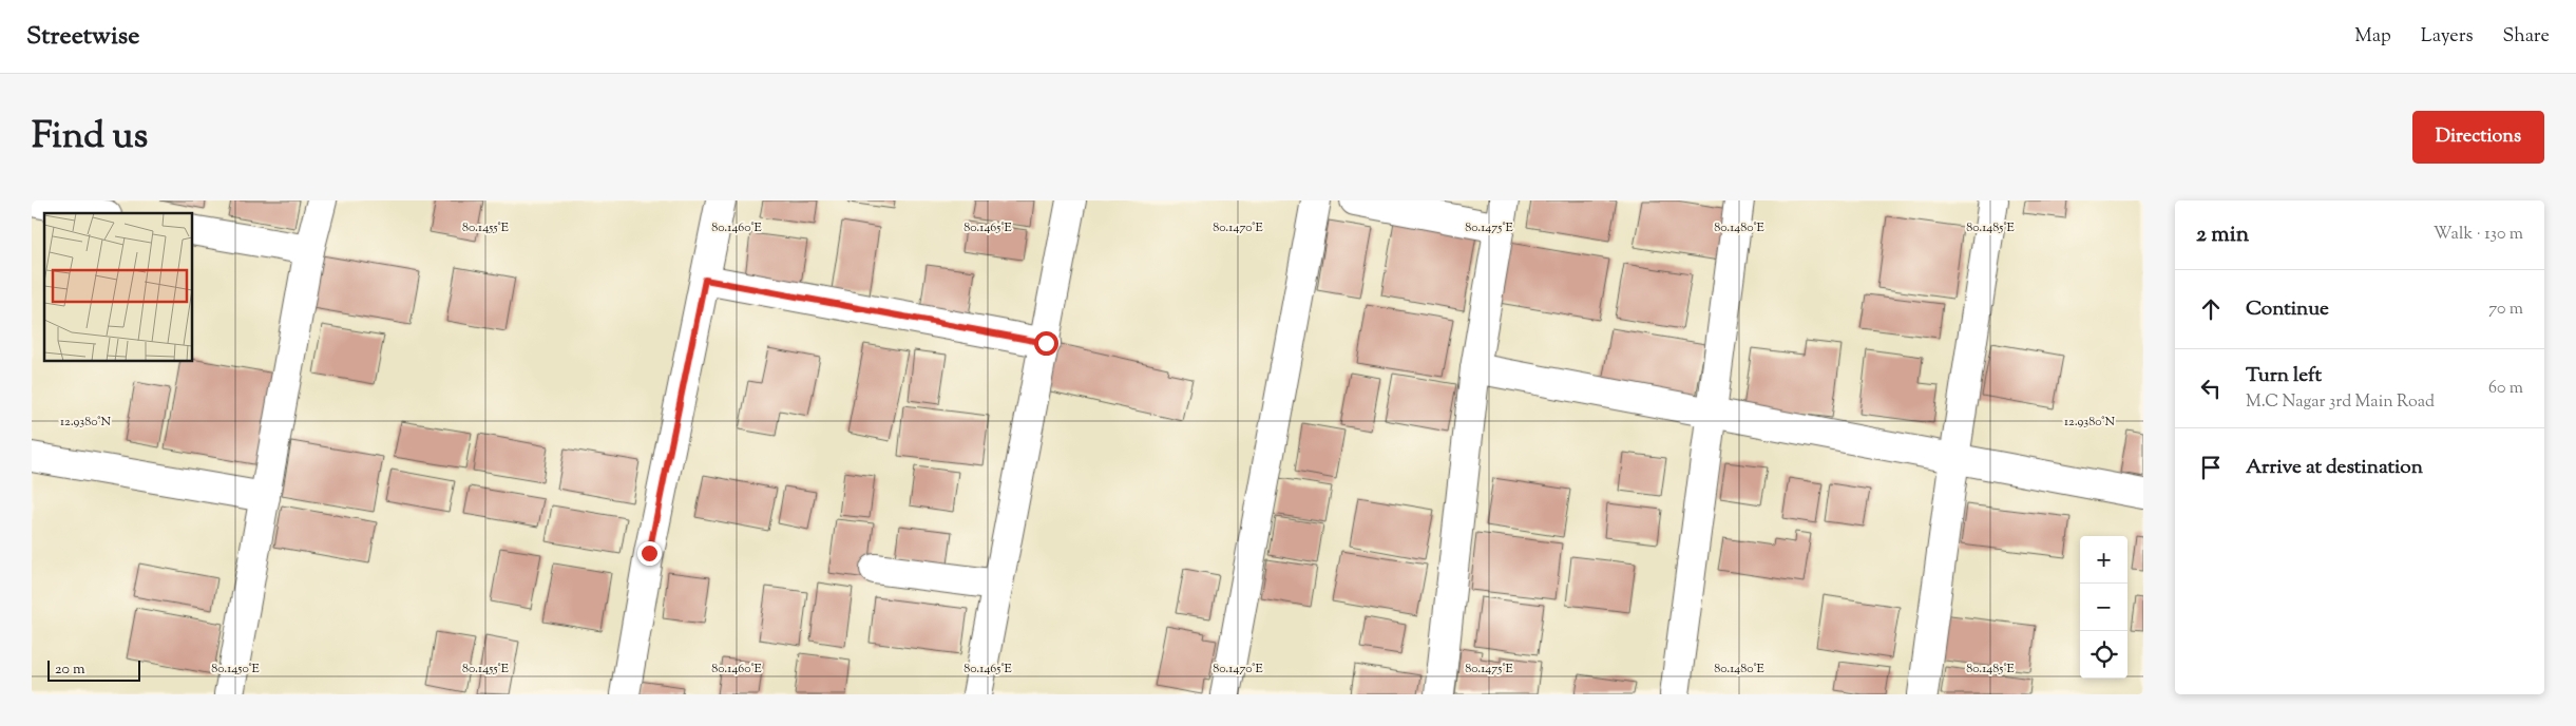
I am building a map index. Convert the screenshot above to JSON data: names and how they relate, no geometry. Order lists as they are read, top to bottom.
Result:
{
  "scale_bar": "20 m",
  "page": {
    "header": "Streetwise",
    "nav": ["Map", "Layers", "Share"],
    "title": "Find us",
    "buttons": "Directions",
    "heading": ["2 min", "Walk · 130 m"],
    "list": [
      ["Continue", "70 m"],
      ["Turn left", "M.C Nagar 3rd Main Road", "60 m"],
      "Arrive at destination"
    ],
    "map_buttons": ["+", "−"],
    "scale": "20 m"
  },
  "coordinates": [
    "80.1455°E",
    "80.1460°E",
    "80.1465°E",
    "80.1470°E",
    "80.1475°E",
    "80.1480°E",
    "80.1485°E",
    "12.9380°N",
    "80.1450°E"
  ]
}
